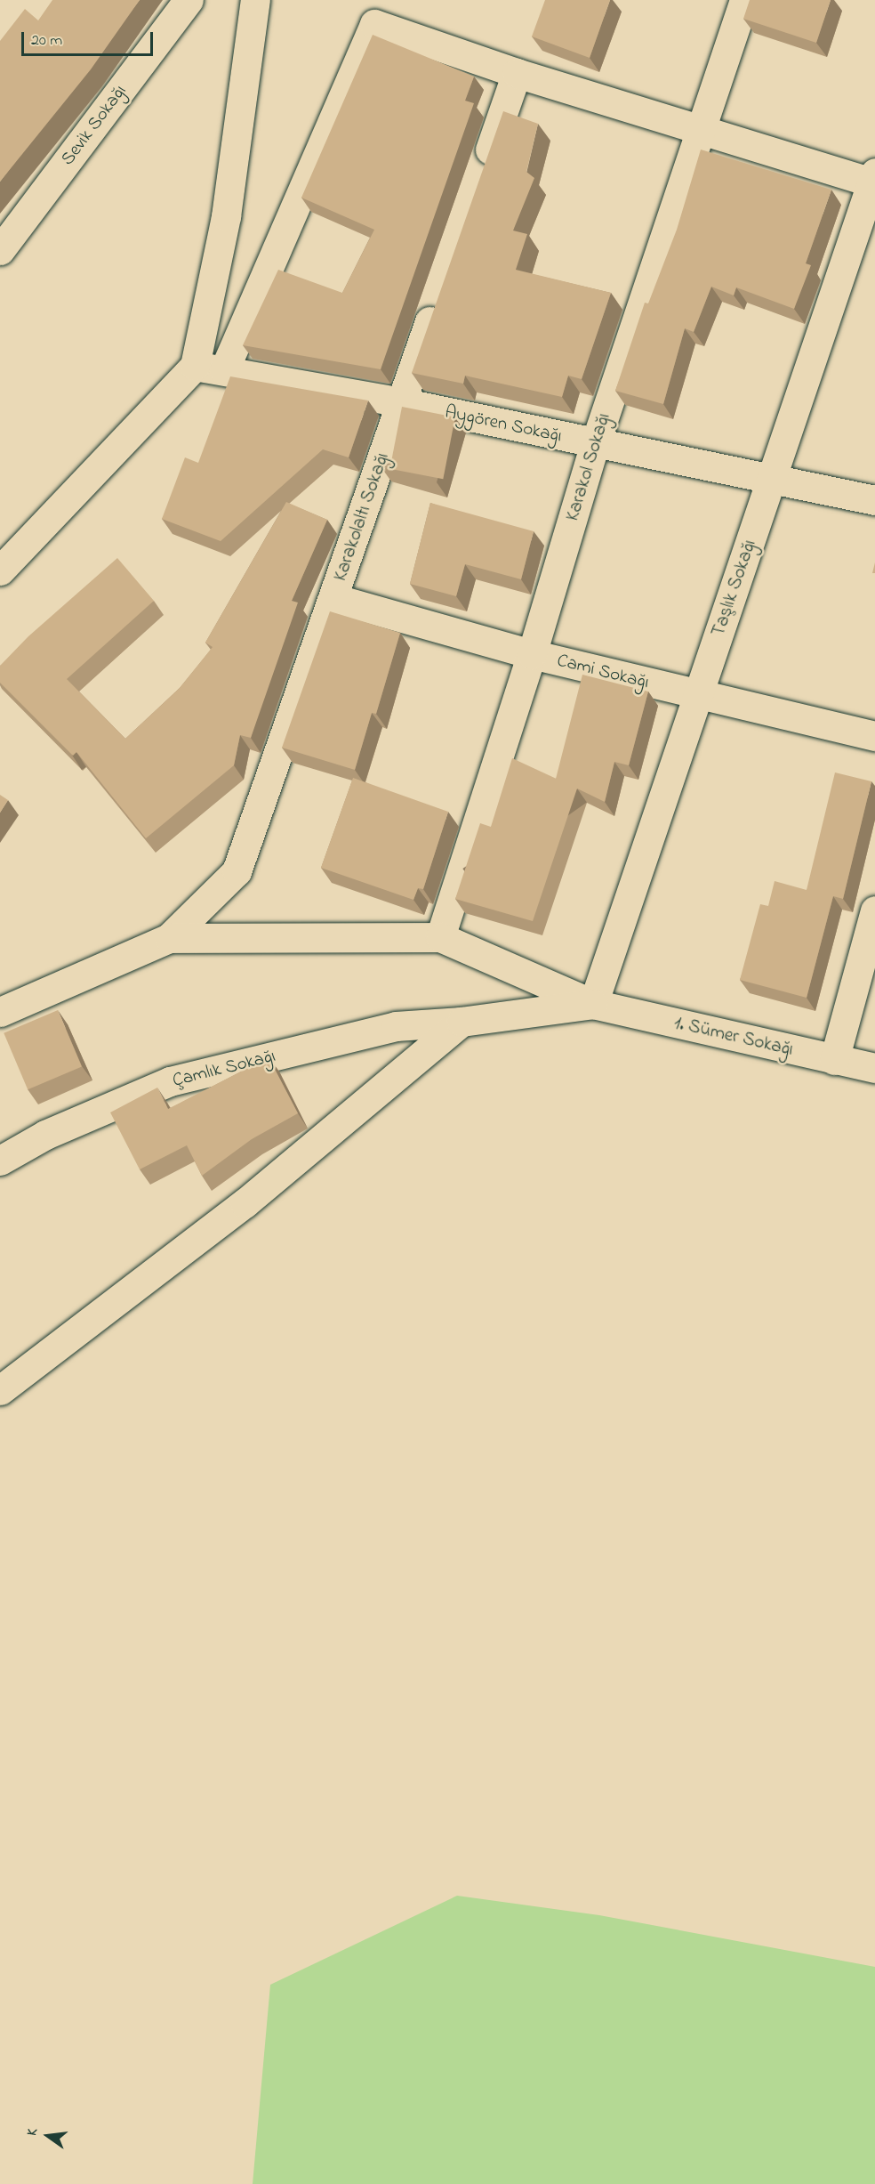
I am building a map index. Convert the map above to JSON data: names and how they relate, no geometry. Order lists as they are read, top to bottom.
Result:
{
  "streets": {
    "street": [
      "Sevik Sokağı",
      "Aygören Sokağı",
      "Karakol Sokağı",
      "Karakolaltı Sokağı",
      "Taşlık Sokağı",
      "Cami Sokağı",
      "1. Sümer Sokağı",
      "Çamlık Sokağı"
    ]
  },
  "crossings": [
    ["Aygören Sokağı", "Karakol Sokağı"],
    ["Aygören Sokağı", "Karakolaltı Sokağı"],
    ["Aygören Sokağı", "Taşlık Sokağı"],
    ["Karakol Sokağı", "Cami Sokağı"],
    ["Karakolaltı Sokağı", "Cami Sokağı"],
    ["Taşlık Sokağı", "Cami Sokağı"],
    ["Taşlık Sokağı", "1. Sümer Sokağı"],
    ["Taşlık Sokağı", "Çamlık Sokağı"],
    ["1. Sümer Sokağı", "Çamlık Sokağı"]
  ],
  "scale_bar": "20 m",
  "north": "left"
}
